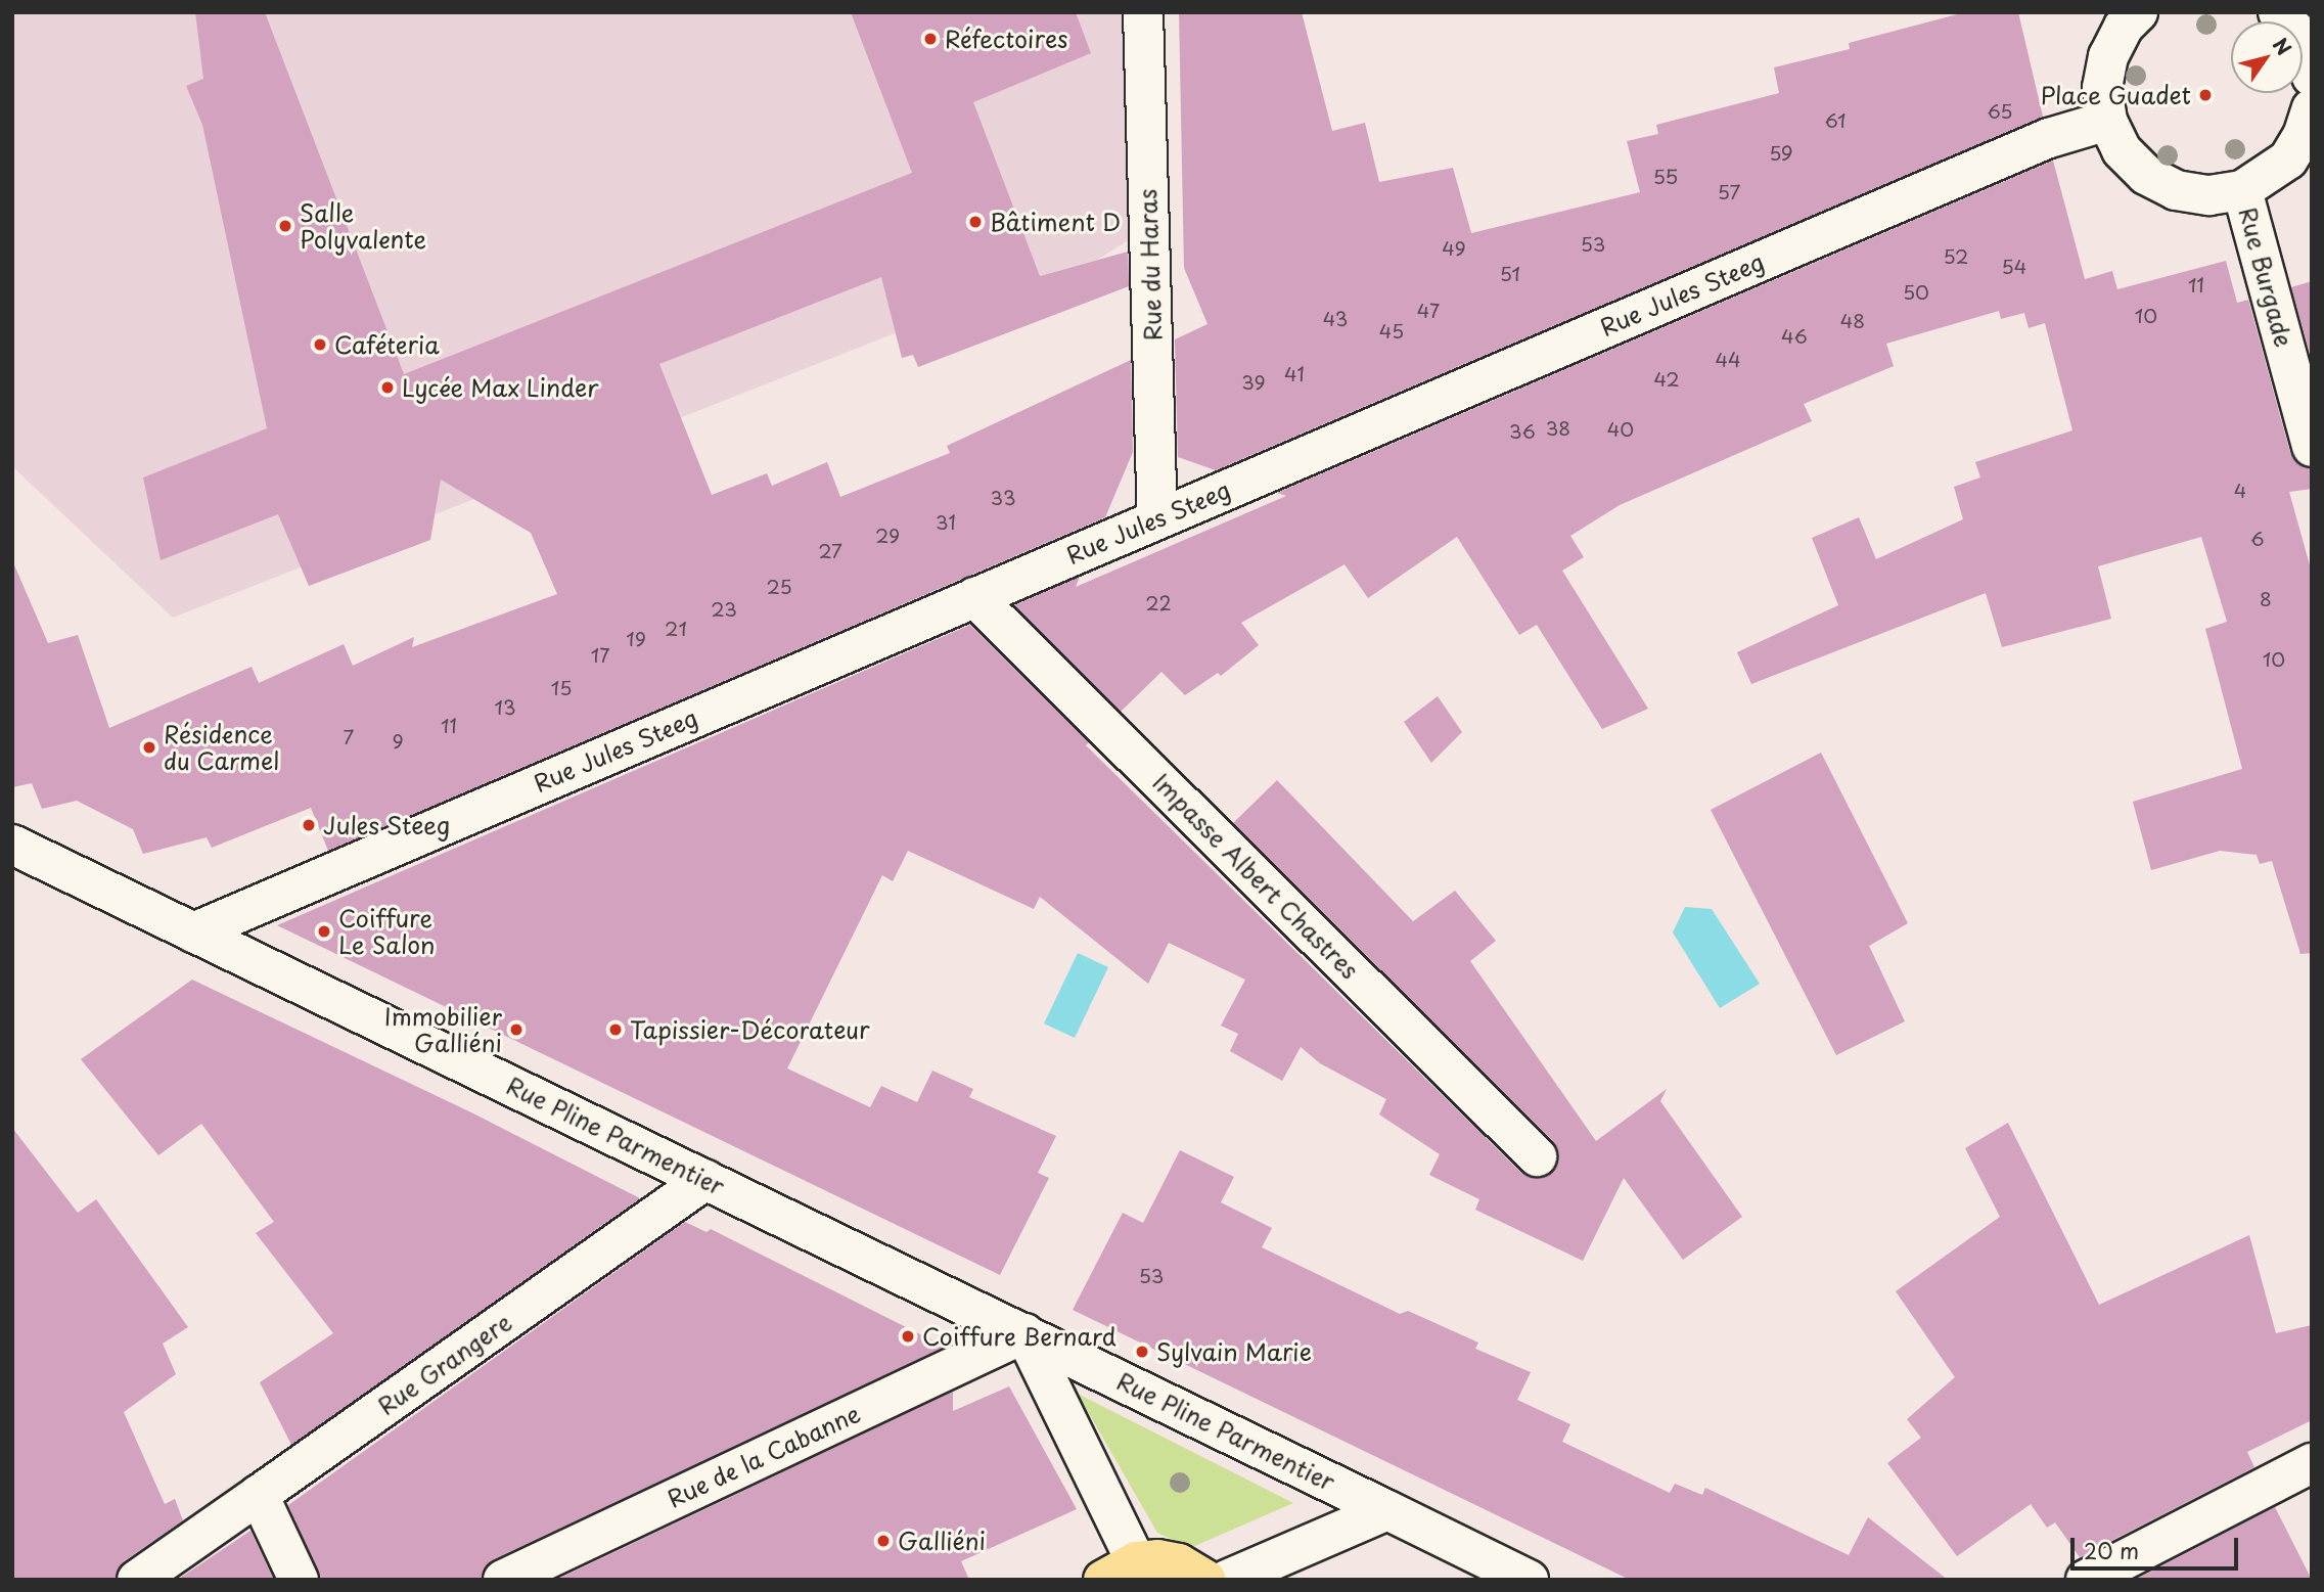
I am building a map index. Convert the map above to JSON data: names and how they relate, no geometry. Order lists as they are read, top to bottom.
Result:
{
  "streets": {
    "street": [
      "Rue du Haras",
      "Rue Burgade",
      "Rue Jules Steeg",
      "Impasse Albert Chastres",
      "Rue Pline Parmentier",
      "Rue Grangere",
      "Rue de la Cabanne"
    ]
  },
  "crossings": [
    ["Rue du Haras", "Rue Jules Steeg"],
    ["Rue Jules Steeg", "Impasse Albert Chastres"],
    ["Rue Jules Steeg", "Rue Pline Parmentier"],
    ["Rue Pline Parmentier", "Rue Grangere"],
    ["Rue Pline Parmentier", "Rue de la Cabanne"]
  ],
  "places": [
    "Réfectoires",
    "Place Guadet",
    "Bâtiment D",
    "Salle Polyvalente",
    "Caféteria",
    "Lycée Max Linder",
    "Résidence du Carmel",
    "Jules Steeg",
    "Coiffure Le Salon",
    "Immobilier Galliéni",
    "Tapissier-Décorateur",
    "Coiffure Bernard",
    "Sylvain Marie",
    "Galliéni"
  ],
  "house_numbers": [
    "65",
    "61",
    "59",
    "55",
    "57",
    "53",
    "49",
    "52",
    "54",
    "51",
    "11",
    "50",
    "47",
    "10",
    "43",
    "48",
    "45",
    "46",
    "44",
    "41",
    "42",
    "39",
    "38",
    "40",
    "36",
    "4",
    "33",
    "31",
    "29",
    "6",
    "27",
    "25",
    "8",
    "22",
    "23",
    "21",
    "19",
    "17",
    "10",
    "15",
    "13",
    "11",
    "7",
    "9",
    "53"
  ],
  "scale_bar": "20 m",
  "north": "top right"
}
